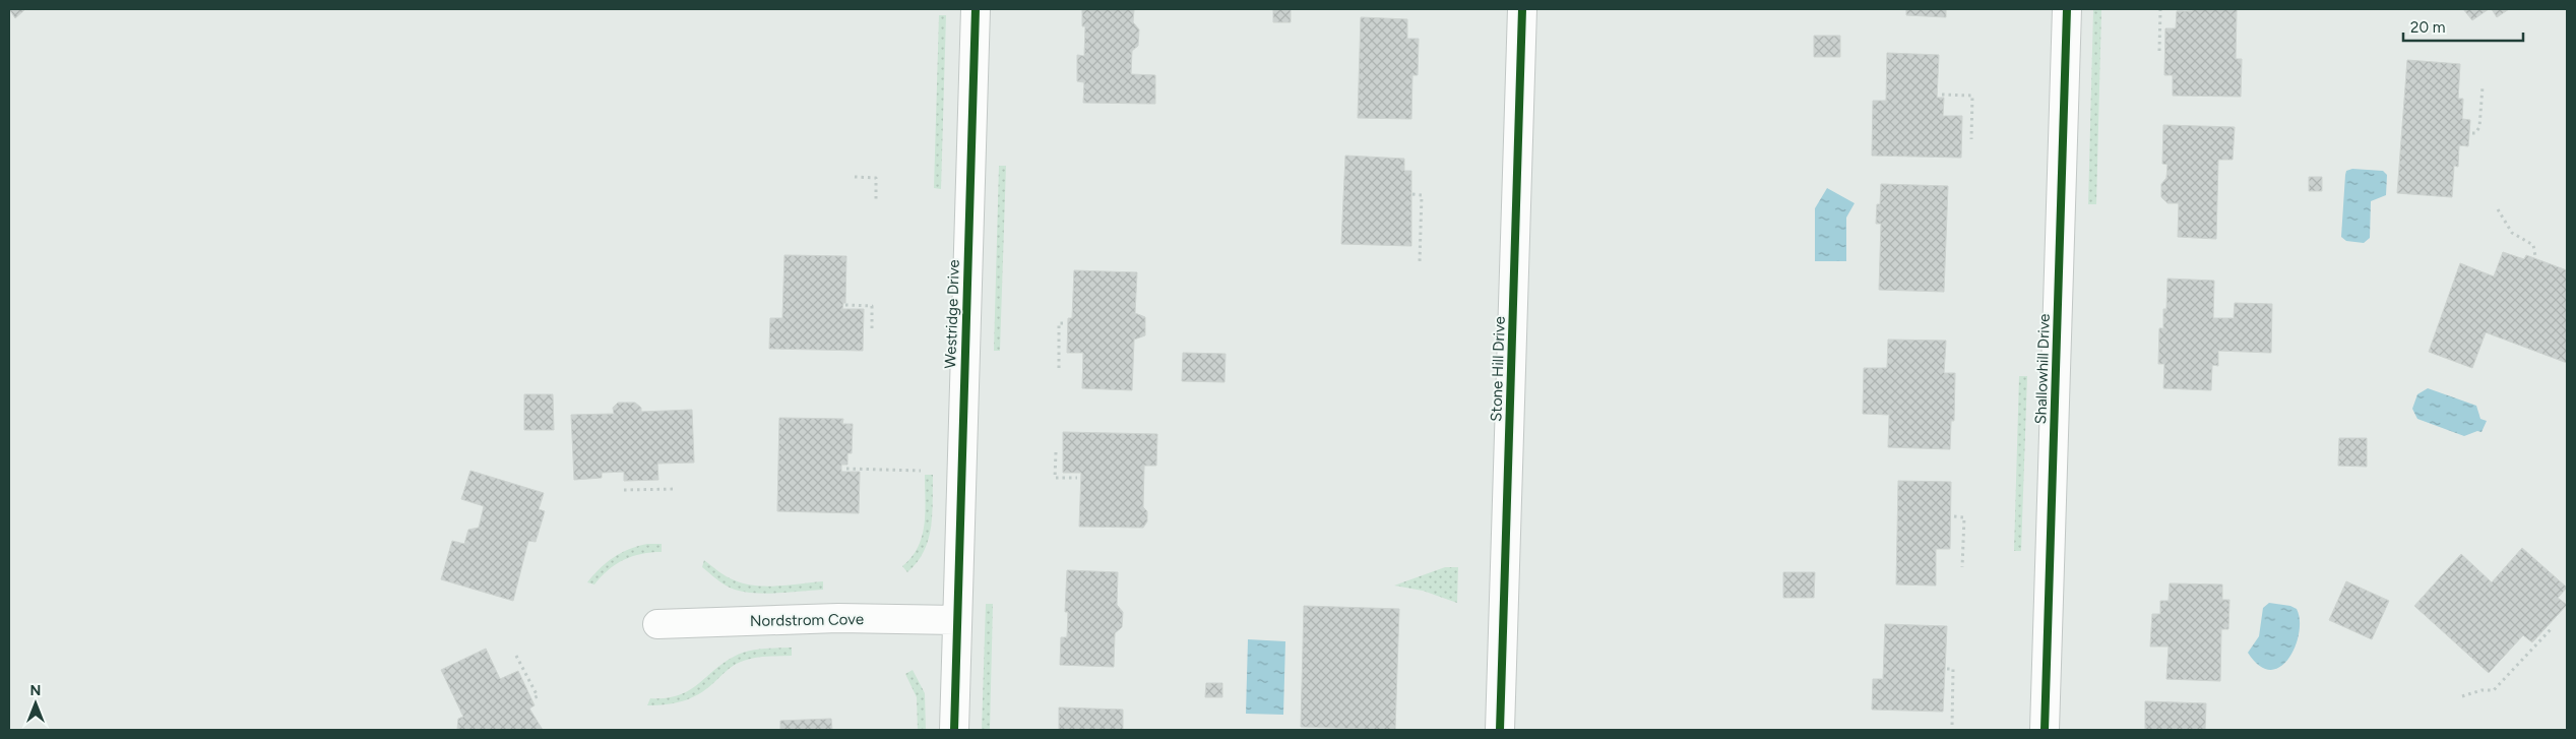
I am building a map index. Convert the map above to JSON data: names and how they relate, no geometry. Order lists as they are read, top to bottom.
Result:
{
  "streets": {
    "street": [
      "Westridge Drive",
      "Stone Hill Drive",
      "Shallowhill Drive",
      "Nordstrom Cove"
    ]
  },
  "crossings": [
    ["Westridge Drive", "Nordstrom Cove"]
  ],
  "scale_bar": "20 m",
  "north": "top"
}
